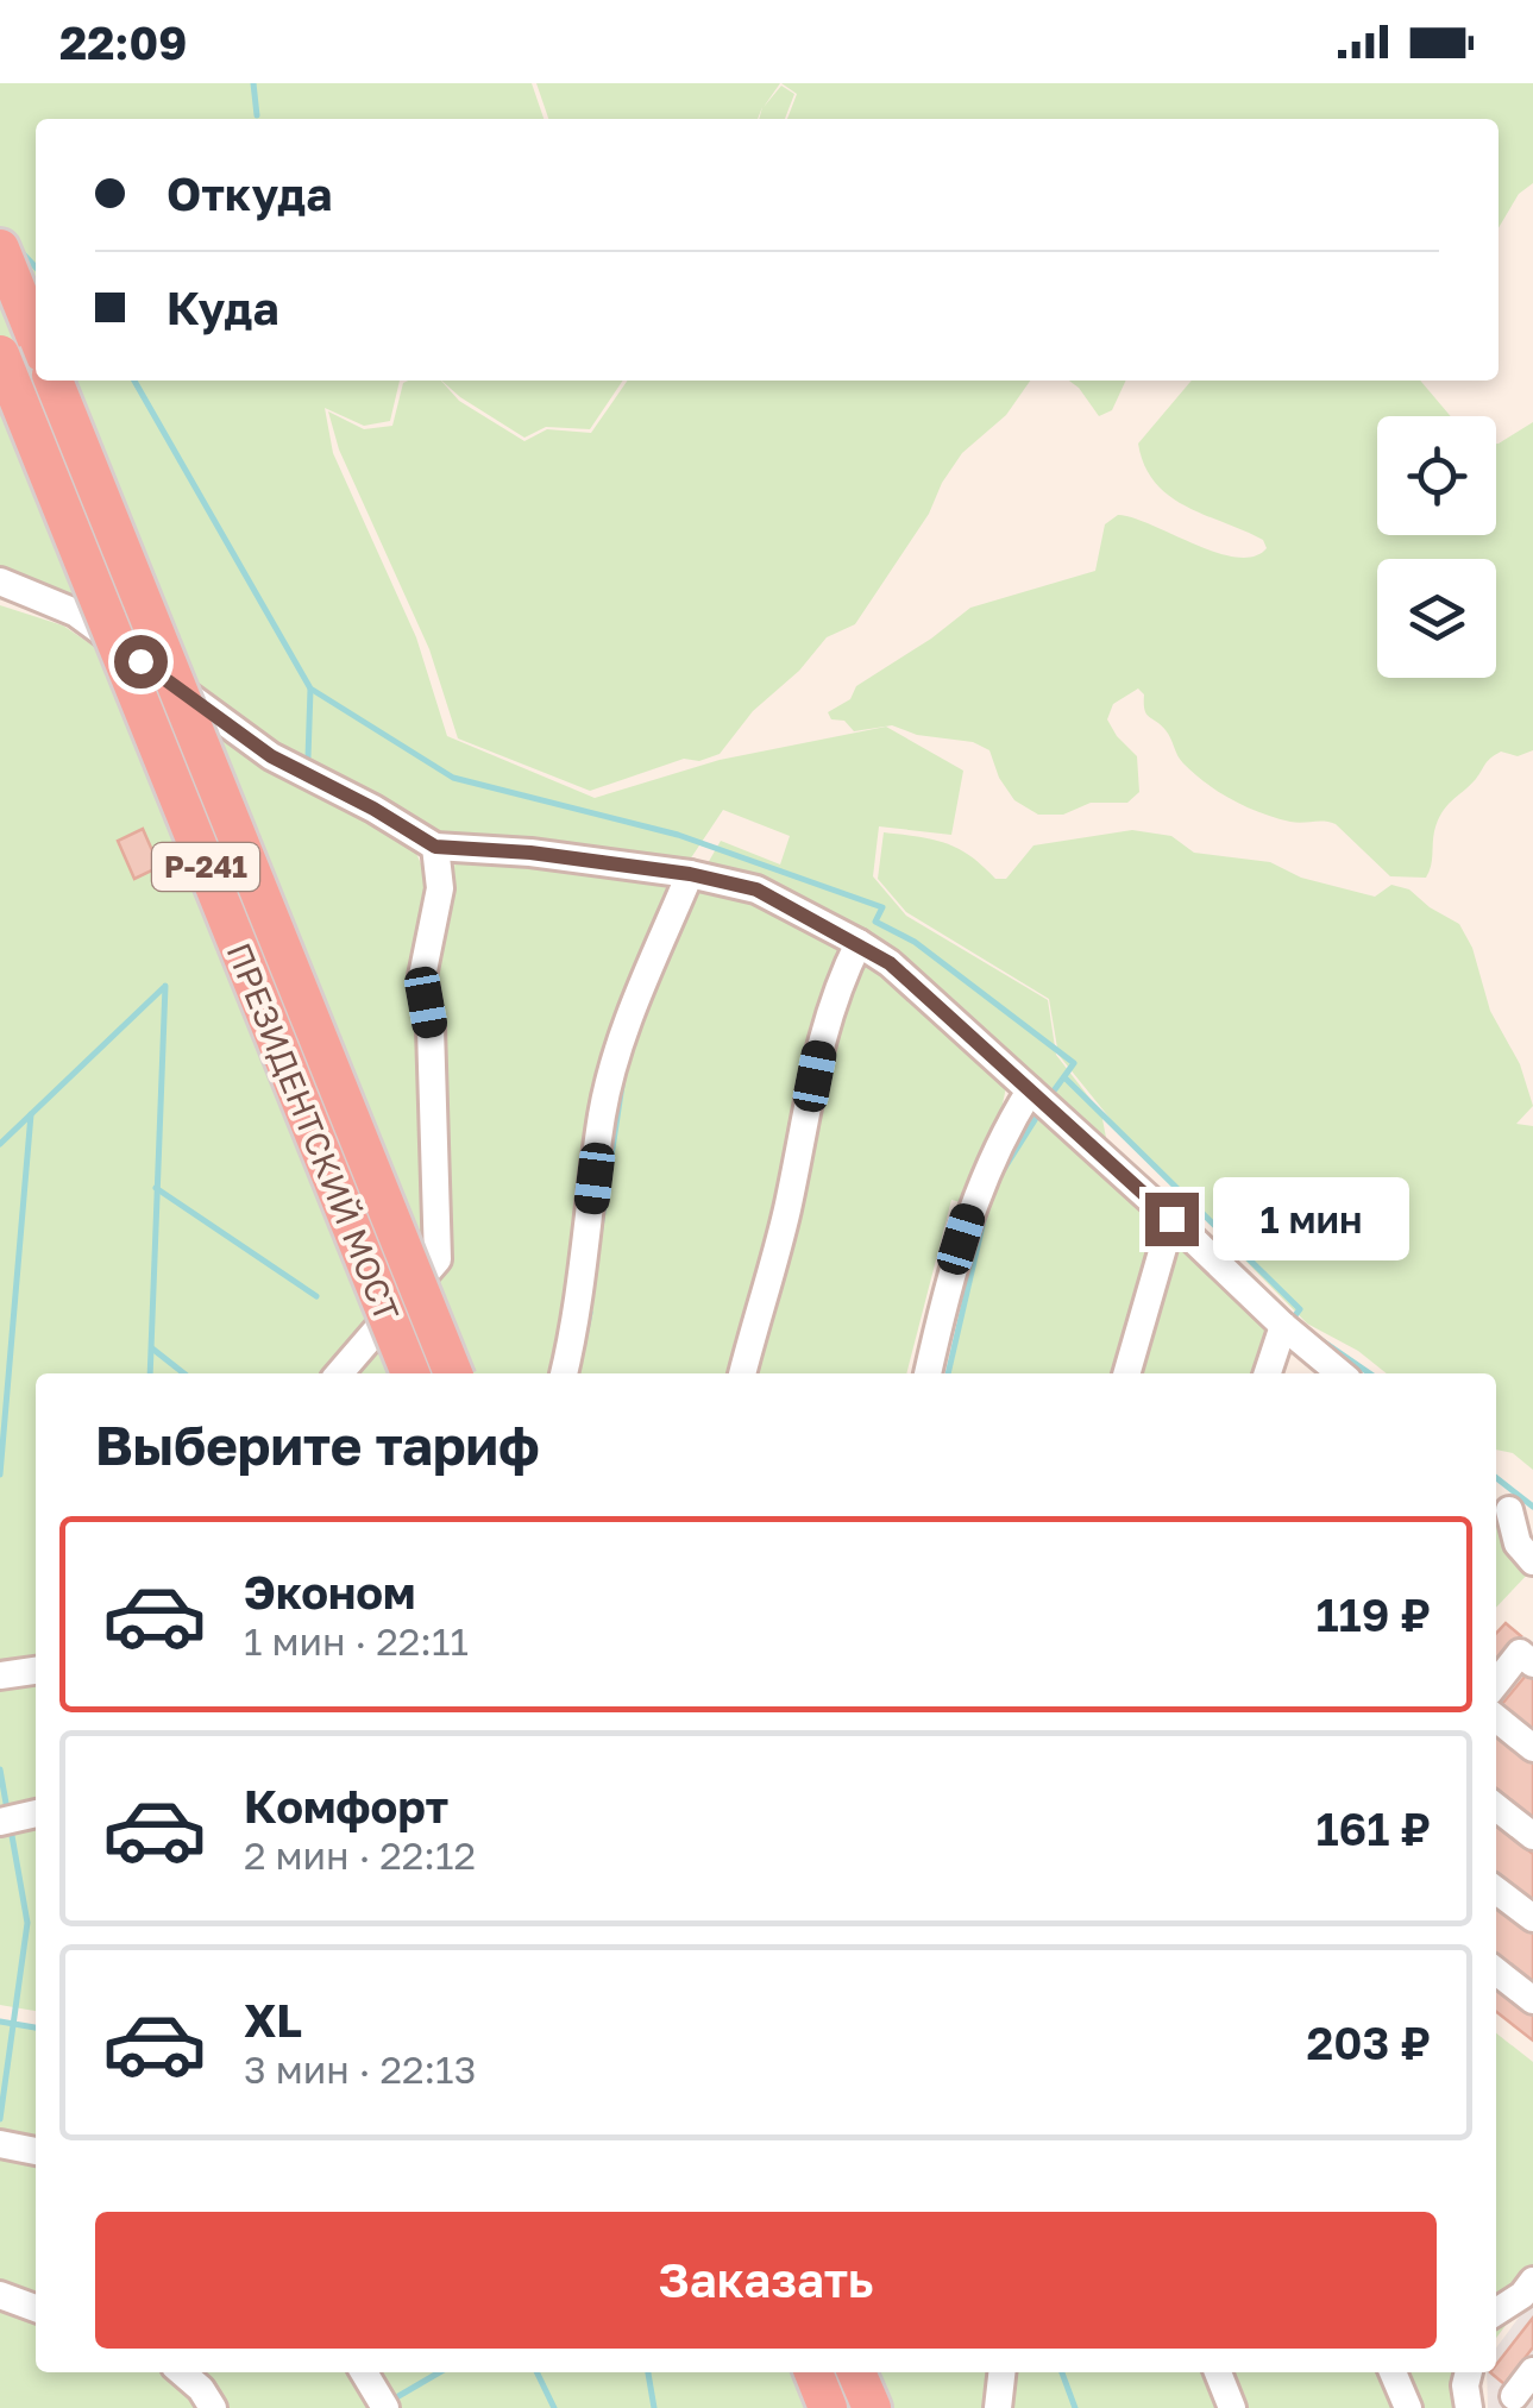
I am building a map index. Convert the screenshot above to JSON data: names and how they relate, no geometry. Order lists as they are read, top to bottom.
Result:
{
  "streets": {
    "highway": ["Р-241", "ПРЕЗИДЕНТСКИЙ МОСТ"]
  },
  "page": {
    "status": "22:09",
    "banner": ["Откуда", "Куда"],
    "bubble": "1 мин",
    "heading": "Выберите тариф",
    "list": [
      {
        "name": "Эконом",
        "note": "1 мин · 22:11",
        "value": "119 ₽"
      },
      {
        "name": "Комфорт",
        "note": "2 мин · 22:12",
        "value": "161 ₽"
      },
      {
        "name": "XL",
        "note": "3 мин · 22:13",
        "value": "203 ₽"
      }
    ],
    "buttons": "Заказать"
  }
}
